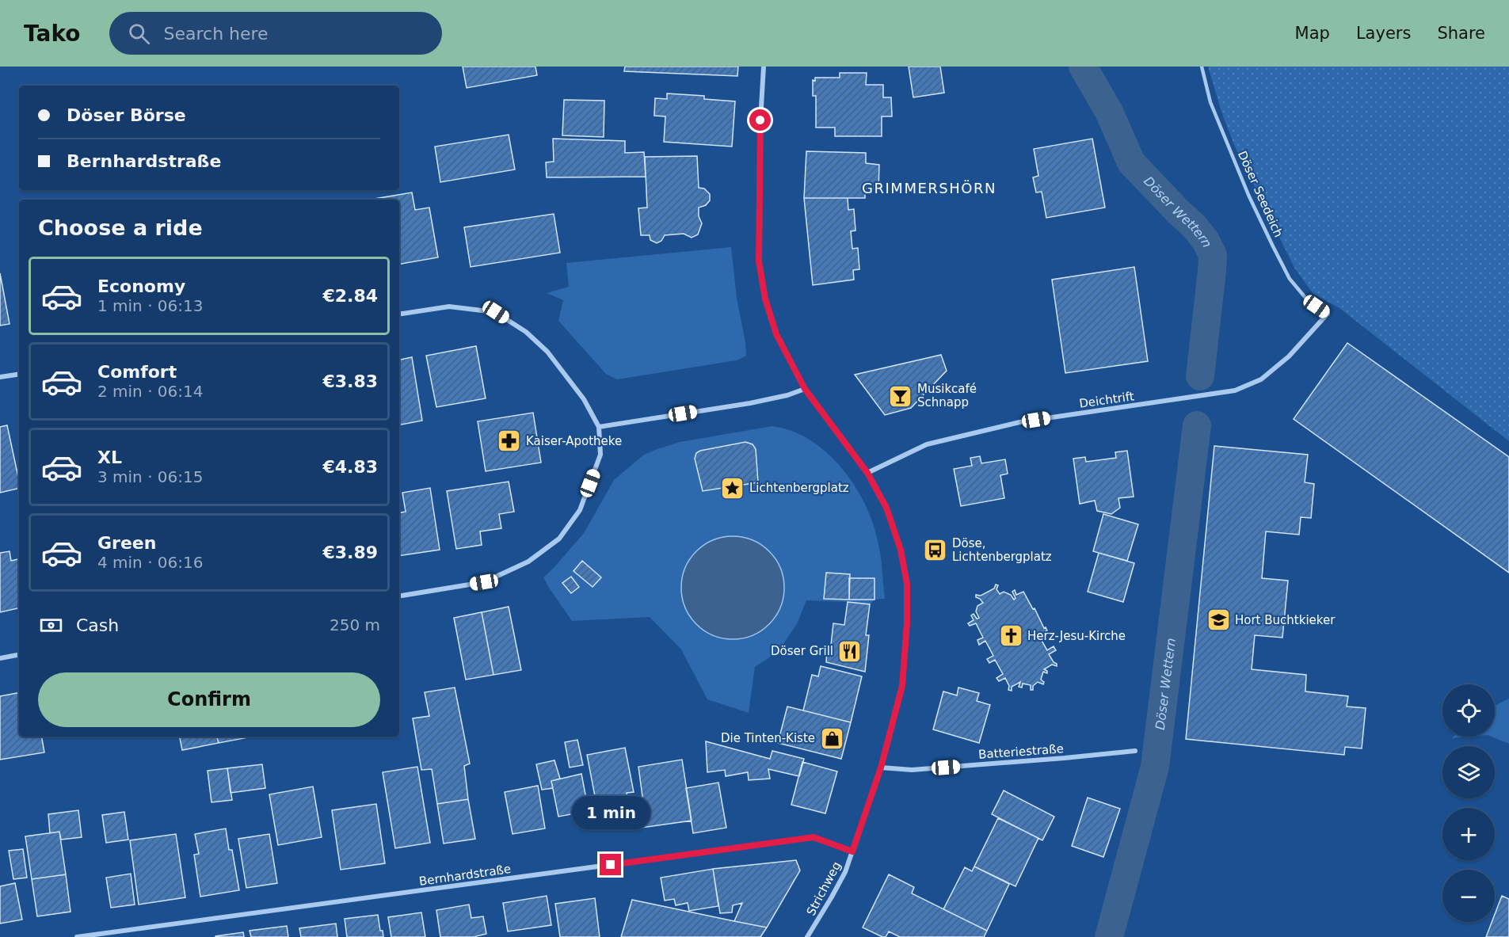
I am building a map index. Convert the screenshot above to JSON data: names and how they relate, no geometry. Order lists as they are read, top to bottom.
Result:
{
  "streets": {
    "street": [
      "Deichtrift",
      "Batteriestraße",
      "Bernhardstraße",
      "Strichweg"
    ],
    "lane": ["Döser Seedeich"]
  },
  "crossings": [
    ["Döser Seedeich", "Deichtrift"],
    ["Deichtrift", "Strichweg"],
    ["Batteriestraße", "Strichweg"],
    ["Bernhardstraße", "Strichweg"]
  ],
  "districts": ["GRIMMERSHÖRN"],
  "water": ["Döser Wettern"],
  "places": {
    "bar": ["Musikcafé Schnapp"],
    "pharmacy": ["Kaiser-Apotheke"],
    "place": ["Lichtenbergplatz"],
    "bus stop": ["Döse, Lichtenbergplatz"],
    "school or university": ["Hort Buchtkieker"],
    "church": ["Herz-Jesu-Kirche"],
    "restaurant": ["Döser Grill"],
    "shop": ["Die Tinten-Kiste"]
  },
  "page": {
    "header": "Tako",
    "search": "Search here",
    "nav": ["Map", "Layers", "Share"],
    "banner": ["Döser Börse", "Bernhardstraße"],
    "heading": "Choose a ride",
    "list": [
      {
        "name": "Economy",
        "note": "1 min · 06:13",
        "value": "€2.84"
      },
      {
        "name": "Comfort",
        "note": "2 min · 06:14",
        "value": "€3.83"
      },
      {
        "name": "XL",
        "note": "3 min · 06:15",
        "value": "€4.83"
      },
      {
        "name": "Green",
        "note": "4 min · 06:16",
        "value": "€3.89"
      }
    ],
    "pay": ["Cash", "250 m"],
    "buttons": "Confirm",
    "map_buttons": ["+", "−"],
    "bubble": "1 min"
  }
}
